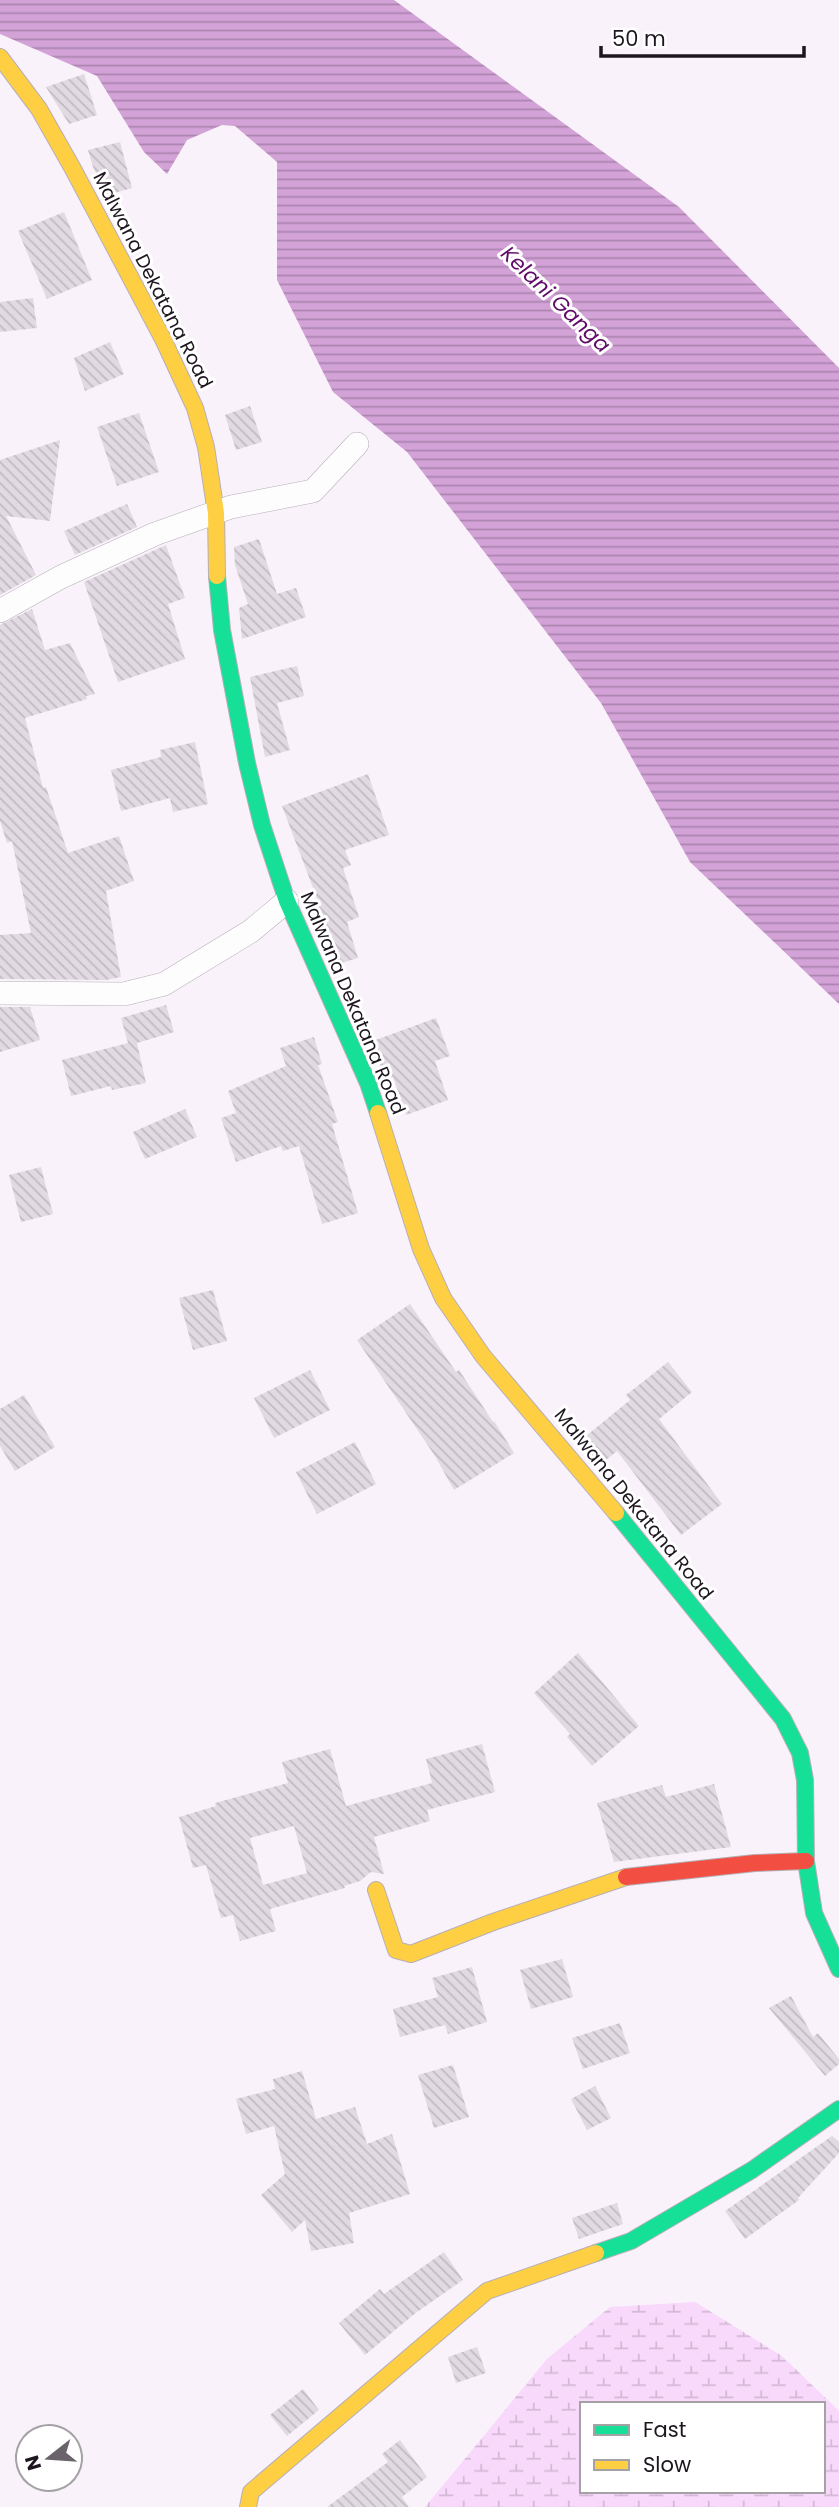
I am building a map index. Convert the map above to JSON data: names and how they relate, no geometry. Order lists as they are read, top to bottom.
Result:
{
  "streets": {
    "main road": ["Malwana Dekatana Road"]
  },
  "water": ["Kelani Ganga"],
  "legend": ["Fast", "Slow"],
  "scale_bar": "50 m",
  "north": "left"
}
